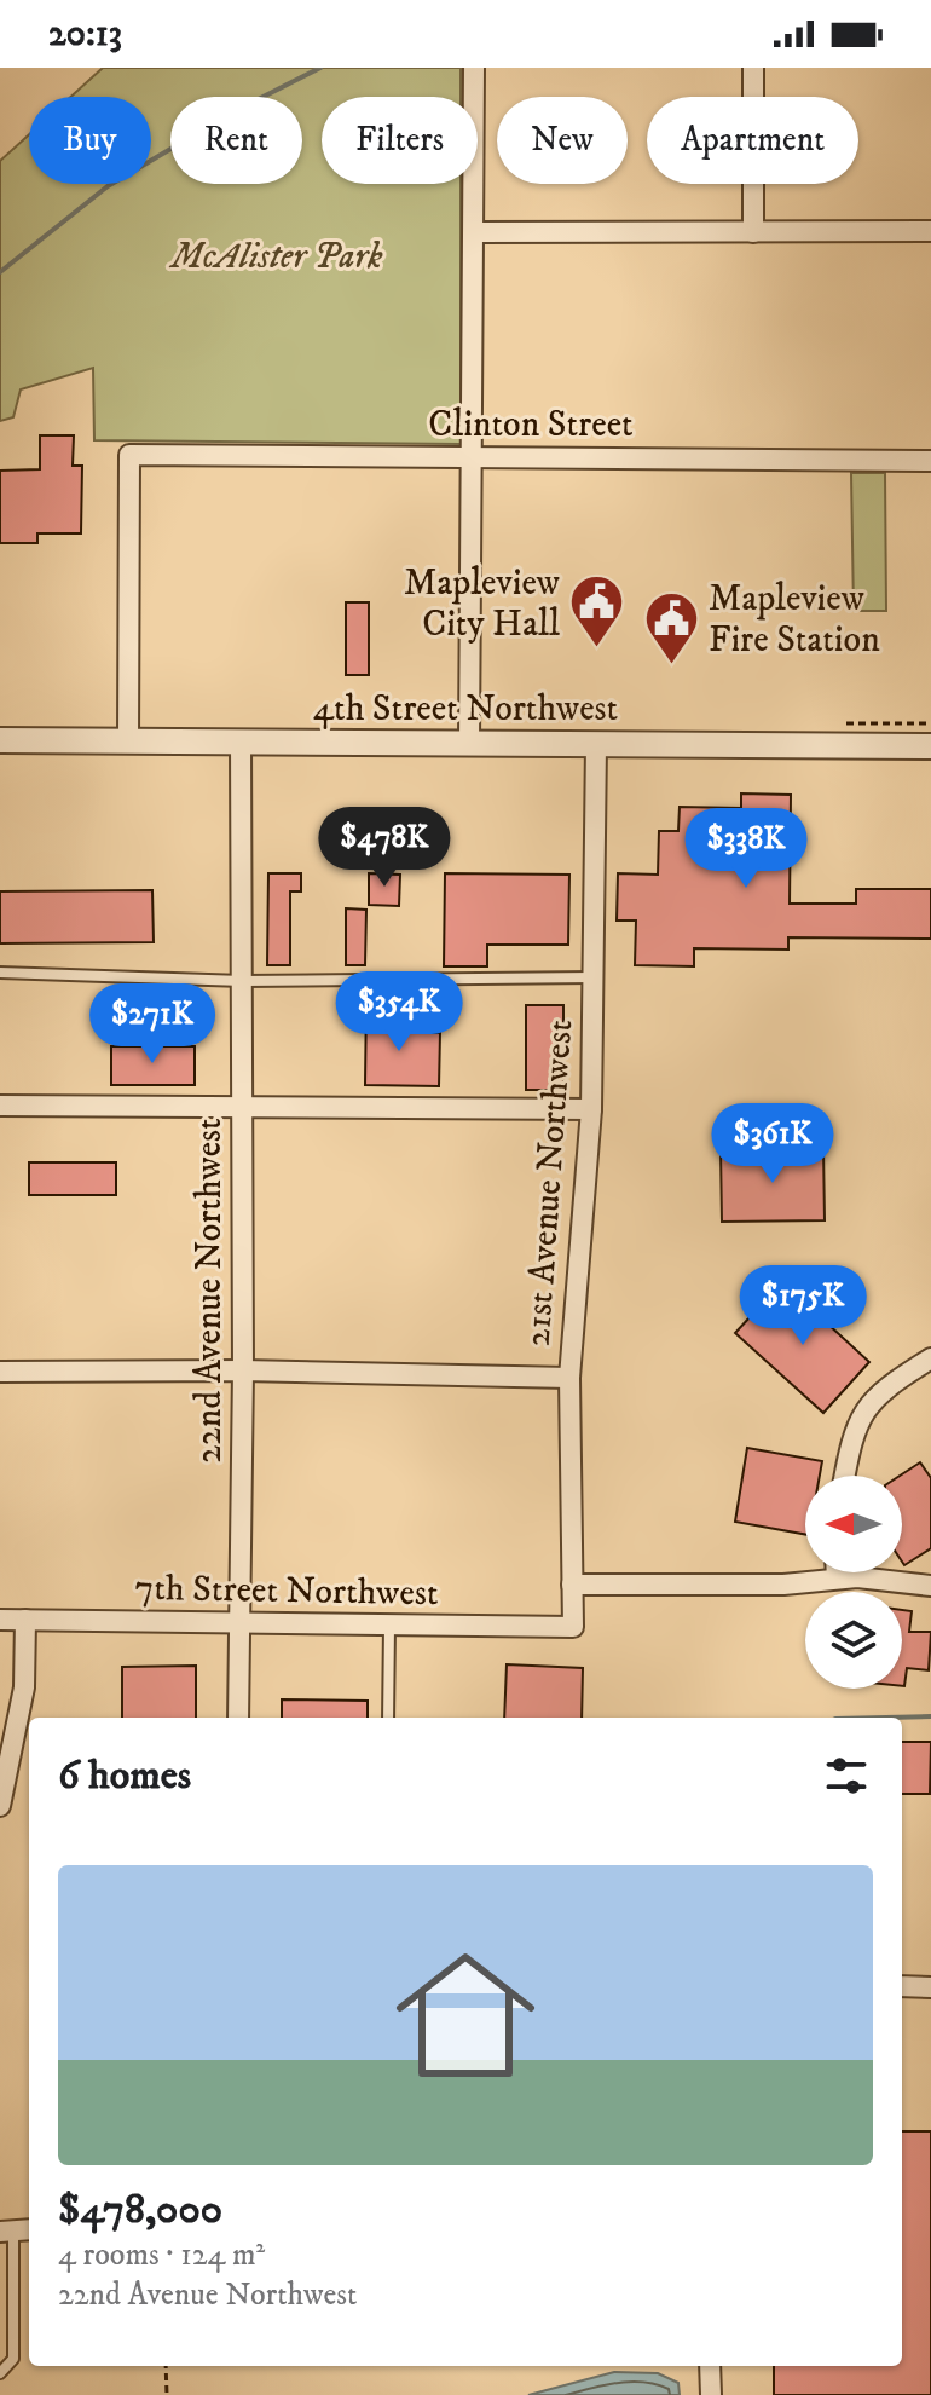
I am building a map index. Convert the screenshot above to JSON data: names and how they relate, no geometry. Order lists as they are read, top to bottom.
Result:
{
  "streets": {
    "street": [
      "Clinton Street",
      "4th Street Northwest",
      "21st Avenue Northwest",
      "22nd Avenue Northwest",
      "7th Street Northwest"
    ]
  },
  "crossings": [
    ["Clinton Street", "4th Street Northwest"],
    ["4th Street Northwest", "21st Avenue Northwest"],
    ["4th Street Northwest", "22nd Avenue Northwest"],
    ["21st Avenue Northwest", "7th Street Northwest"],
    ["22nd Avenue Northwest", "7th Street Northwest"]
  ],
  "parks": ["McAlister Park"],
  "places": {
    "public building": ["Mapleview City Hall", "Mapleview Fire Station"]
  },
  "north": "left",
  "page": {
    "status": "20:13",
    "chip": [
      "Buy",
      "Rent",
      "Filters",
      "New",
      "Apartment"
    ],
    "price": [
      "$478K",
      "$338K",
      "$354K",
      "$271K",
      "$361K",
      "$175K"
    ],
    "heading": "6 homes",
    "list": [
      {
        "name": "$478,000",
        "note": "4 rooms · 124 m² · 22nd Avenue Northwest"
      }
    ]
  }
}
